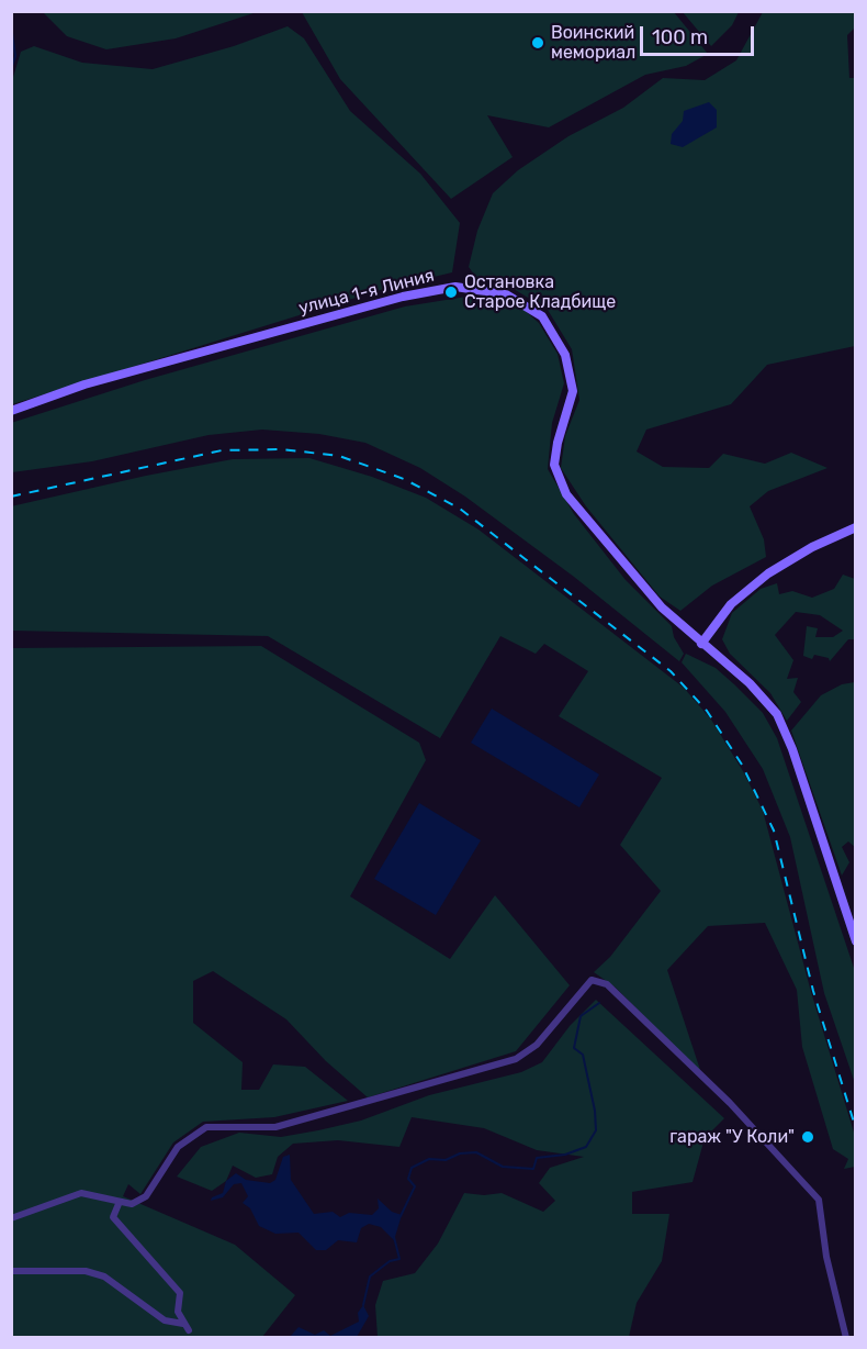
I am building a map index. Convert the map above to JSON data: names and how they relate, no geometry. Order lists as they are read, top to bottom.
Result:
{
  "streets": {
    "street": ["улица 1-я Линия"]
  },
  "places": ["Воинский мемориал", "Остановка Старое Кладбище", "гараж \"У Коли\""],
  "scale_bar": "100 m"
}
